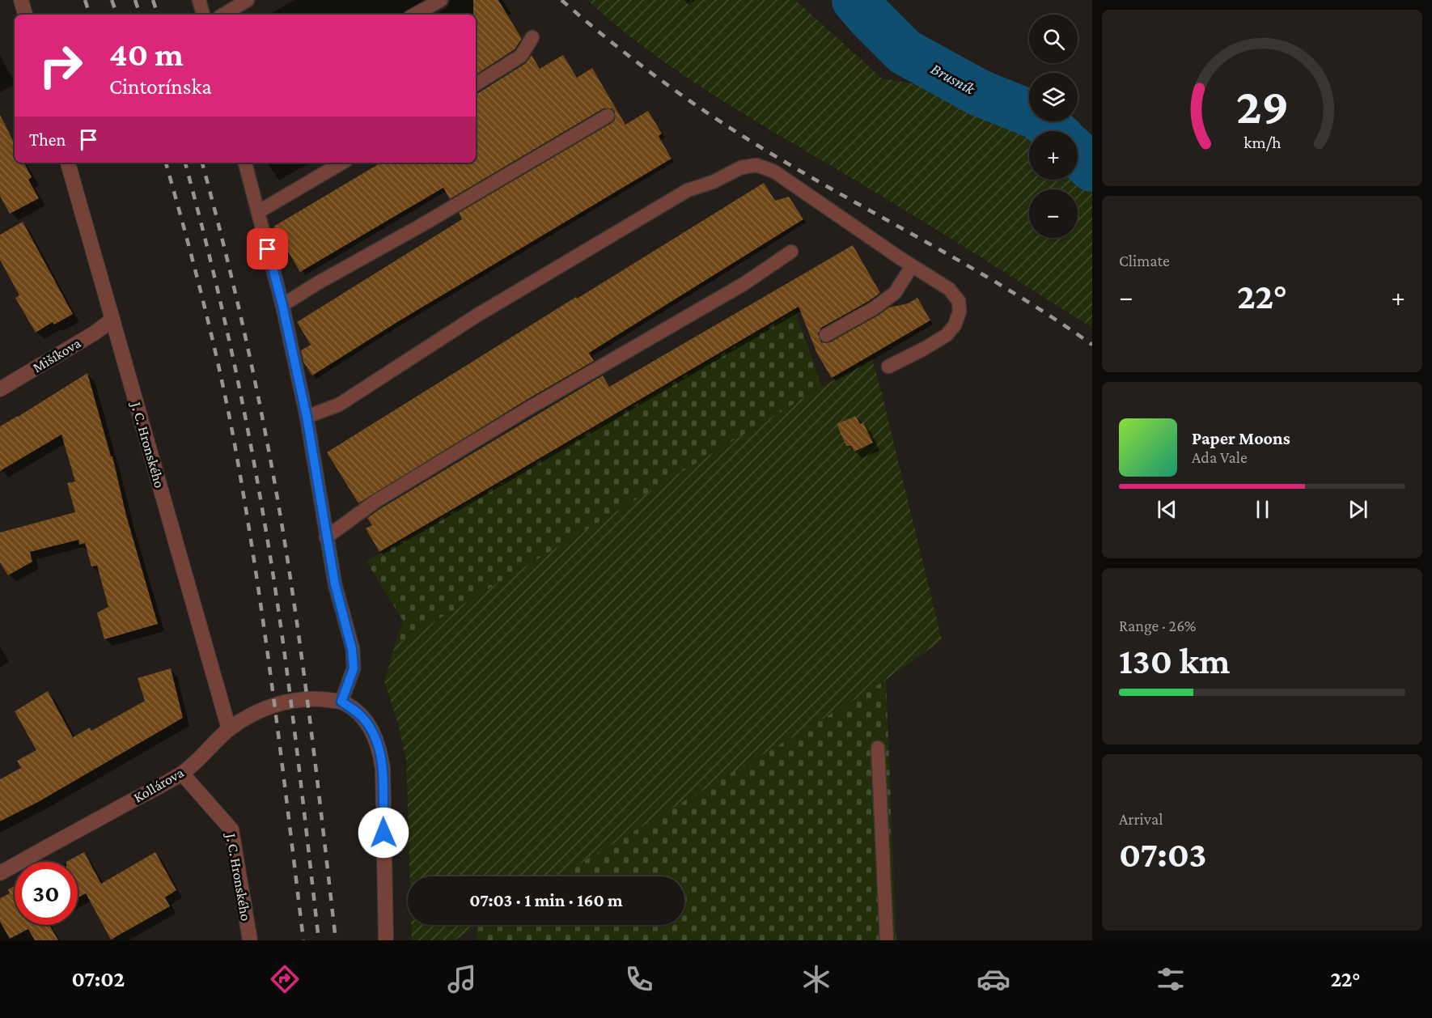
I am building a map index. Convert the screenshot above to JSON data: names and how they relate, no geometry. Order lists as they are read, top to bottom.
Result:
{
  "streets": {
    "street": ["Mišíkova", "J. C. Hronského", "Kollárova"]
  },
  "crossings": [
    ["Mišíkova", "J. C. Hronského"],
    ["J. C. Hronského", "Kollárova"]
  ],
  "water": ["Brusník"],
  "page": {
    "map_buttons": ["+", "−"],
    "turn": ["40 m", "Cintorínska"],
    "then": "Then",
    "tile": [
      "Climate",
      ["Range · 26%", "130 km"],
      ["Arrival", "07:03"]
    ],
    "heat": ["−", "22°", "+"],
    "song": ["Paper Moons", "Ada Vale"],
    "limit": "30",
    "trip": "07:03 · 1 min · 160 m",
    "tabs": ["07:02", "22°"],
    "gauge": ["29", "km/h"]
  }
}
